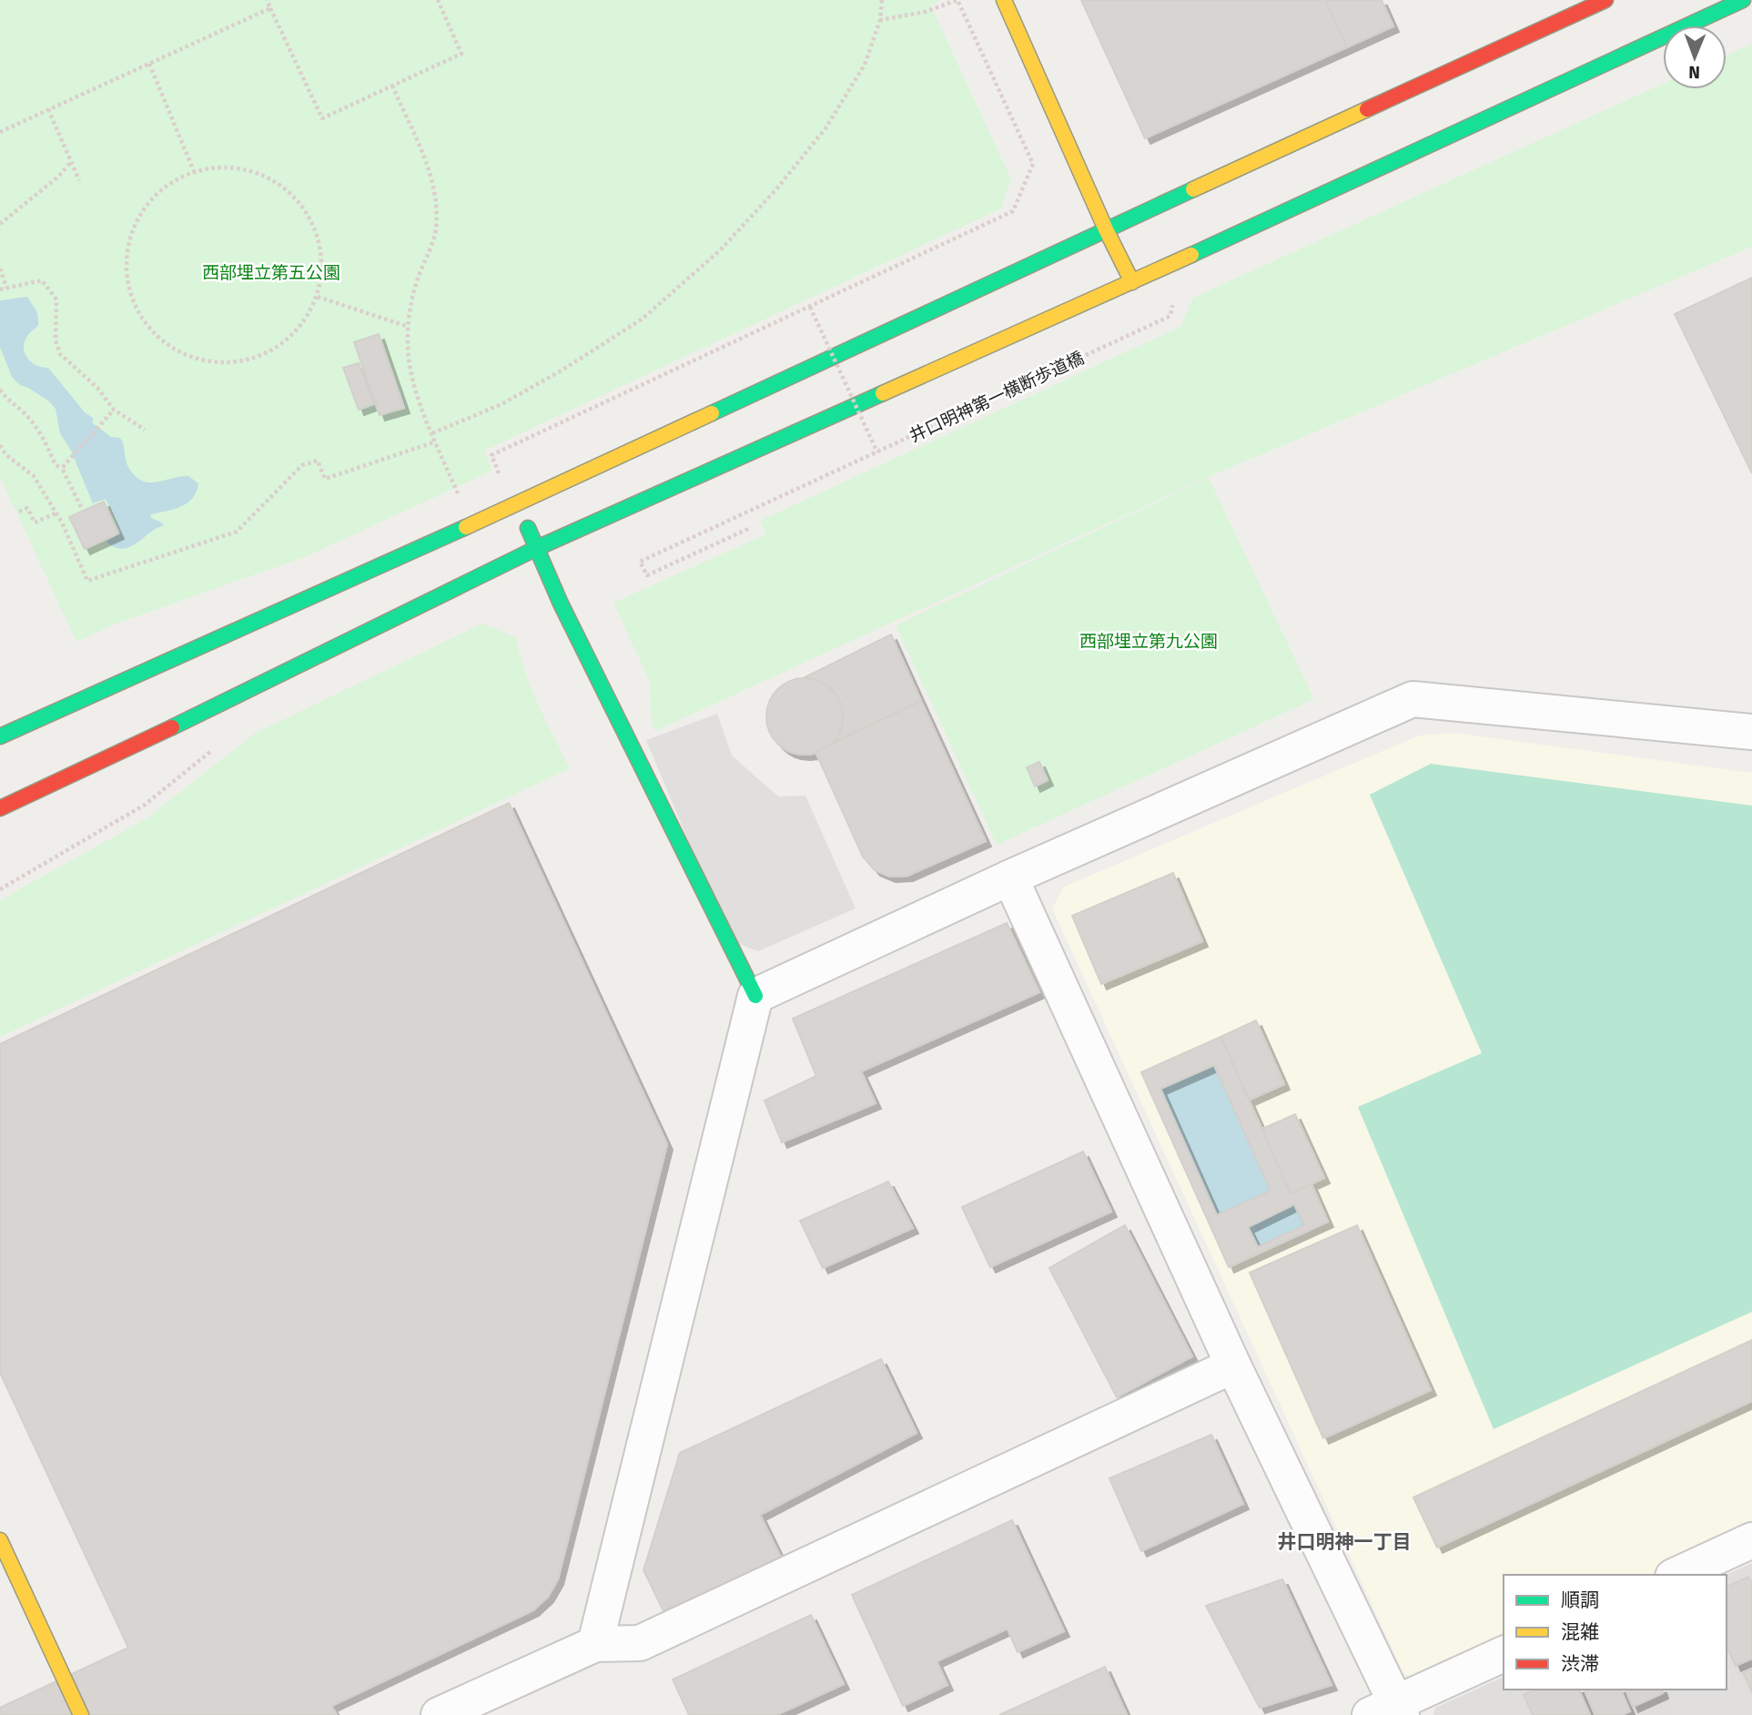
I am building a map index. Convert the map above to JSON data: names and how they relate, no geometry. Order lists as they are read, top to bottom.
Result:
{
  "streets": {
    "path": ["井口明神第一横断歩道橋"]
  },
  "districts": ["井口明神一丁目"],
  "parks": ["西部埋立第五公園", "西部埋立第九公園"],
  "legend": ["順調", "混雑", "渋滞"],
  "north": "bottom"
}
